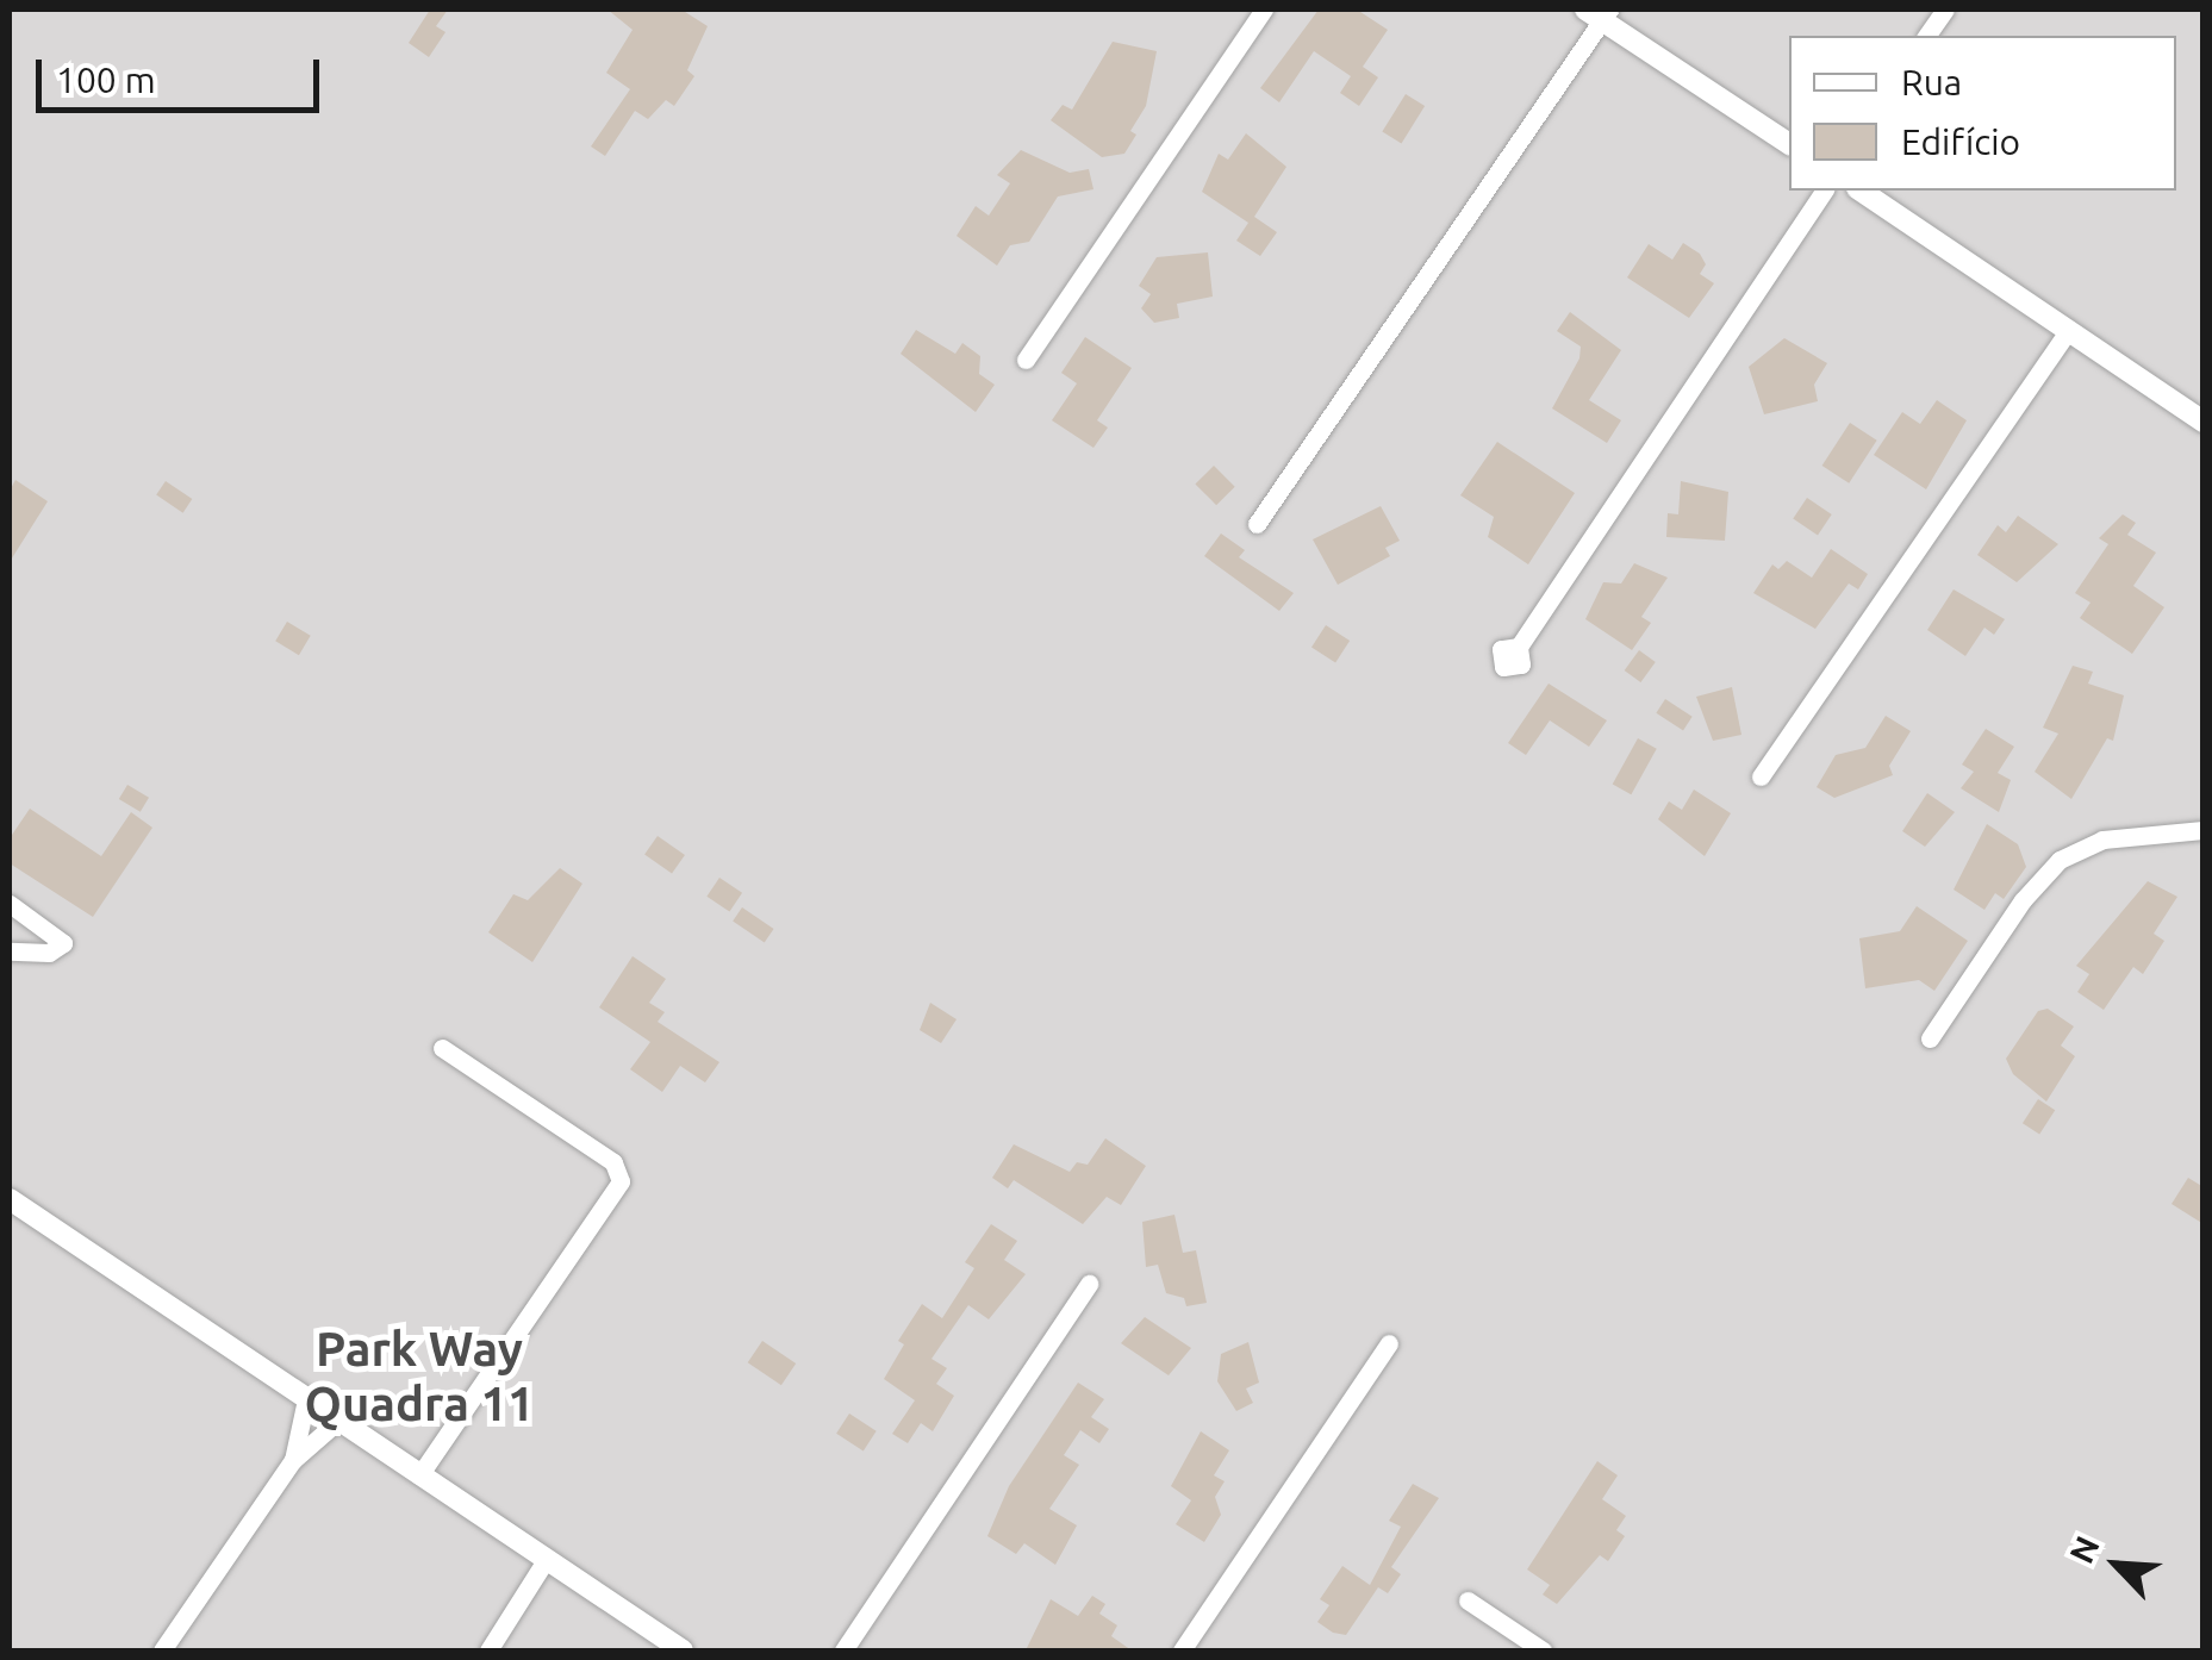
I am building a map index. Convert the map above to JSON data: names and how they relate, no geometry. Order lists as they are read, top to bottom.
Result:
{
  "districts": ["Park Way Quadra 11"],
  "legend": ["Rua", "Edifício"],
  "scale_bar": "100 m",
  "north": "top left"
}
